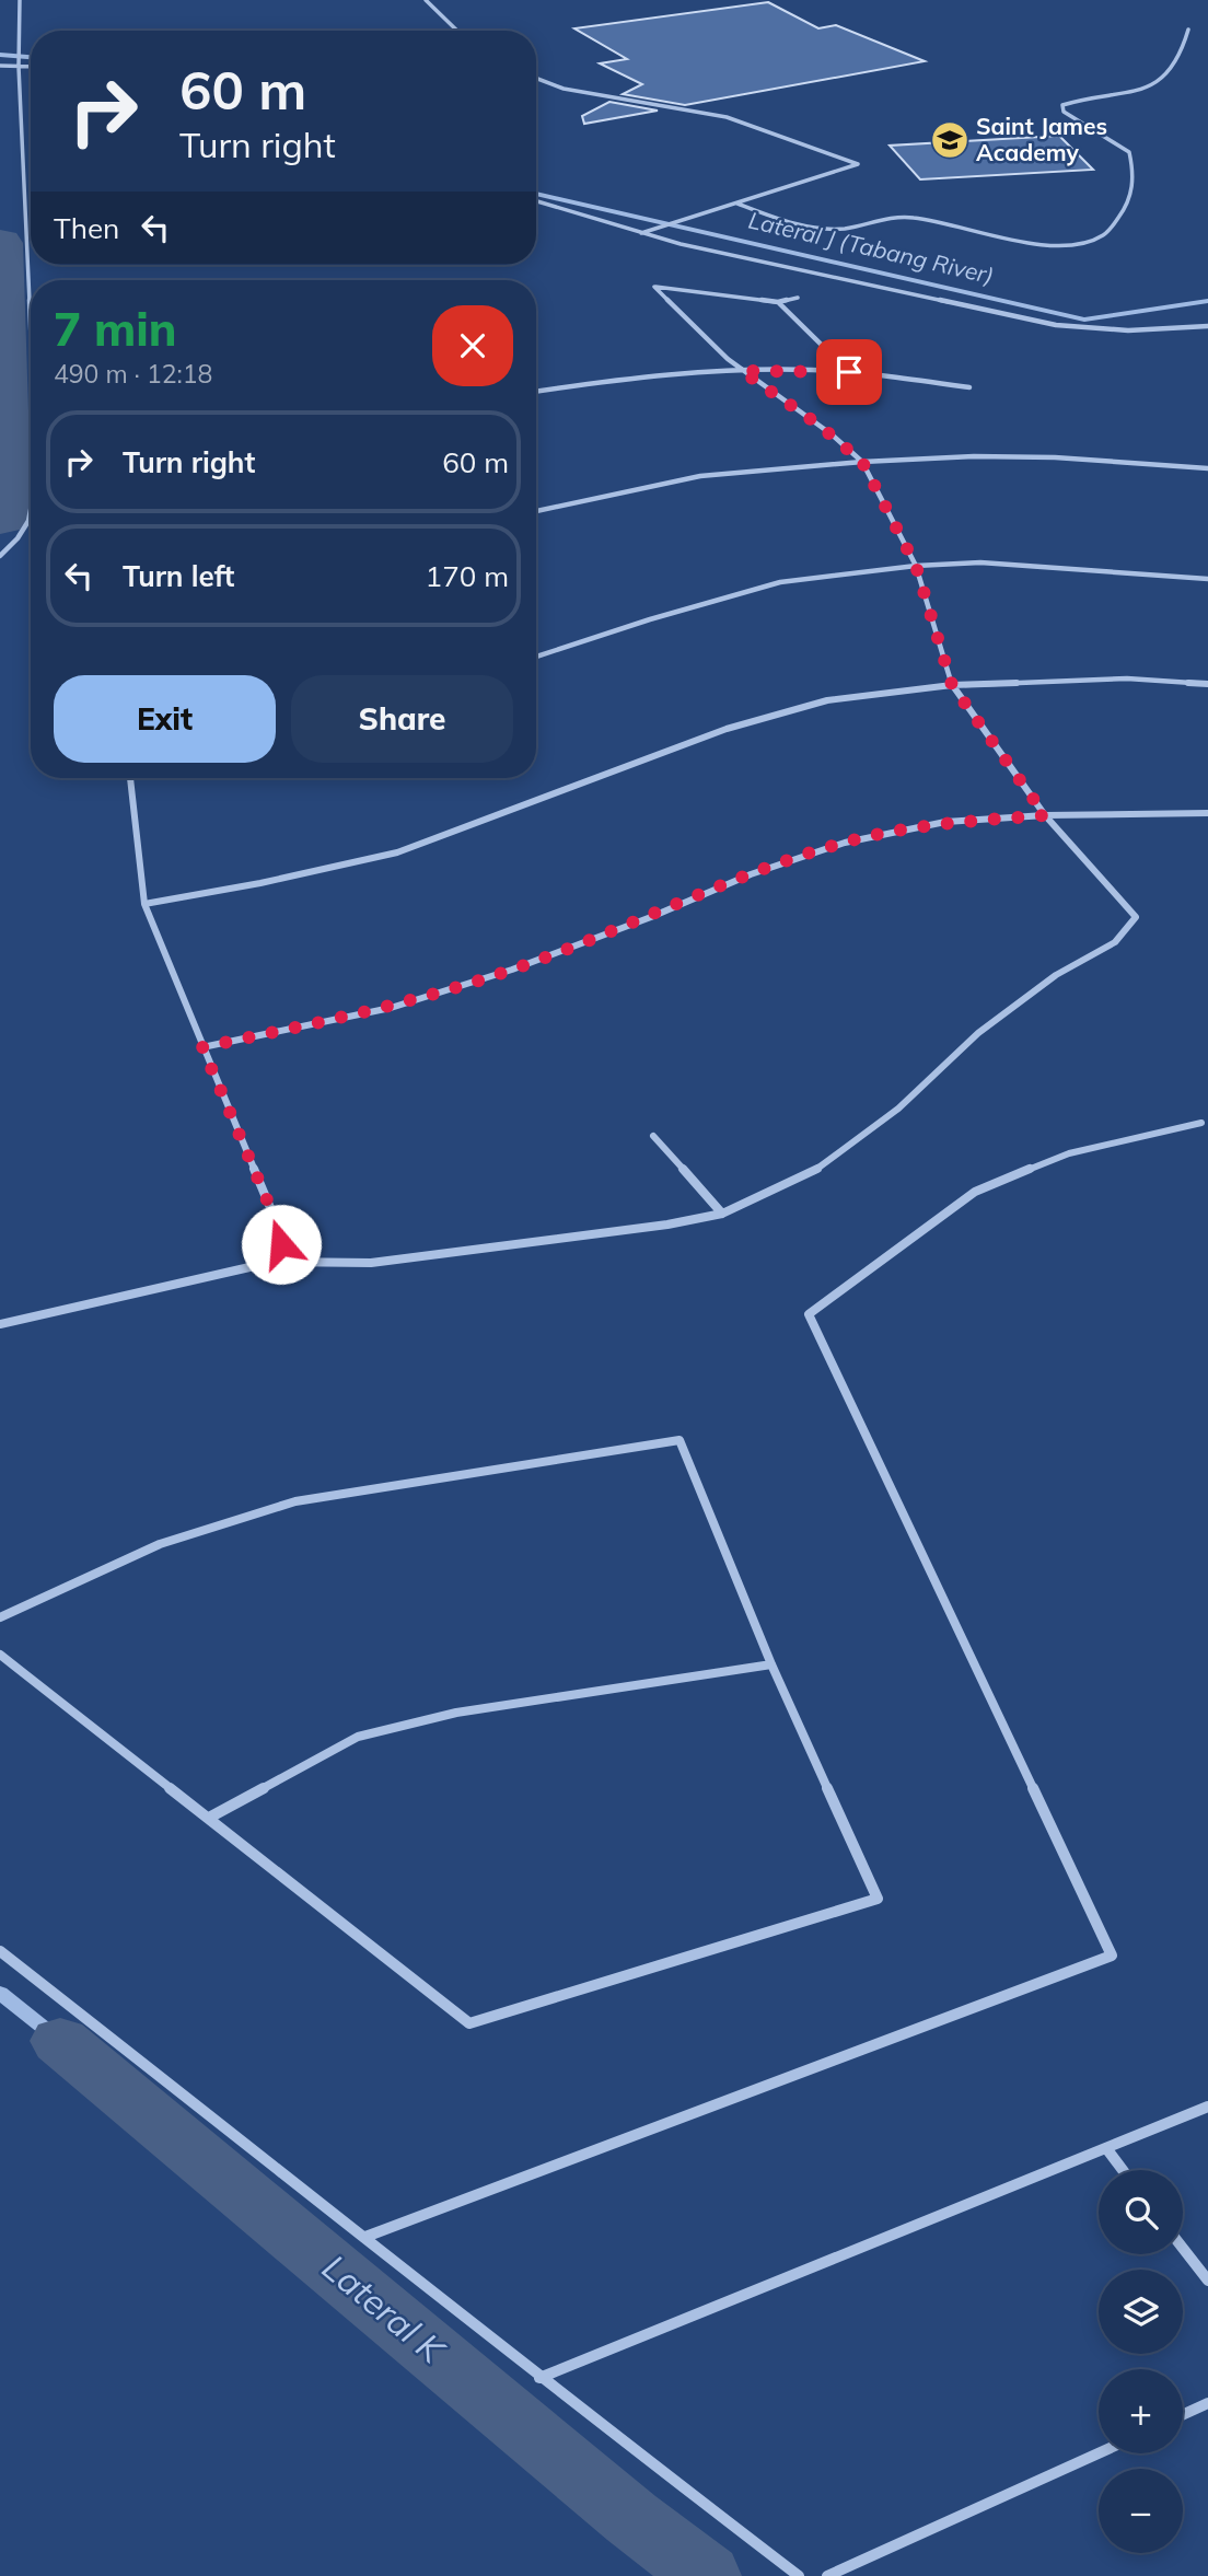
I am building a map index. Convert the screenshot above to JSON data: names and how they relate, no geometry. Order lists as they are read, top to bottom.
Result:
{
  "water": ["Lateral J (Tabang River)", "Lateral K"],
  "places": {
    "school or university": ["Saint James Academy"]
  },
  "page": {
    "turn": ["60 m", "Turn right"],
    "then": "Then",
    "heading": ["7 min", "490 m · 12:18"],
    "list": [
      {
        "name": "Turn right",
        "value": "60 m"
      },
      {
        "name": "Turn left",
        "value": "170 m"
      }
    ],
    "buttons": ["Exit", "Share"],
    "map_buttons": ["+", "−"]
  }
}
